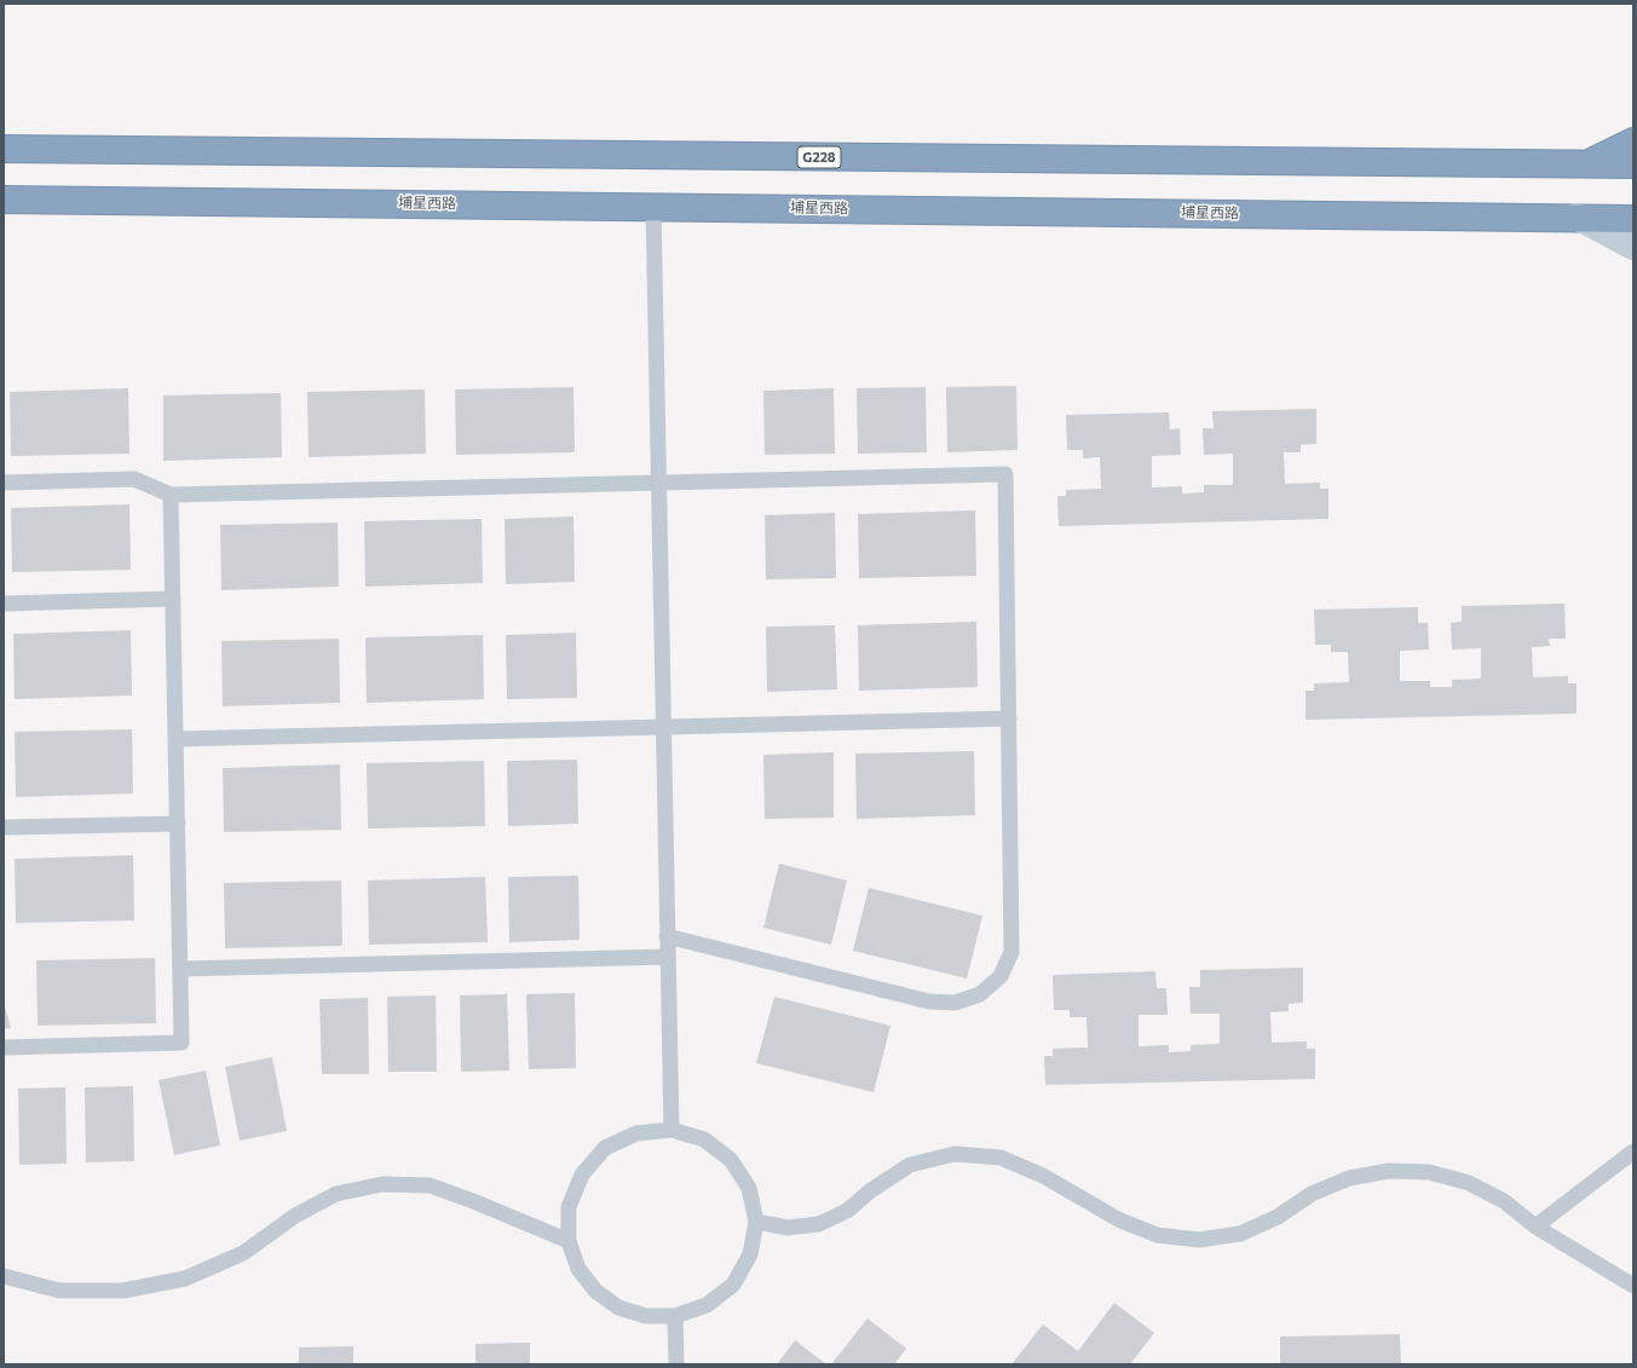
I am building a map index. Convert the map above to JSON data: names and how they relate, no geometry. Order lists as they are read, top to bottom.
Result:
{
  "streets": {
    "highway": ["G228", "埔星西路"]
  }
}
